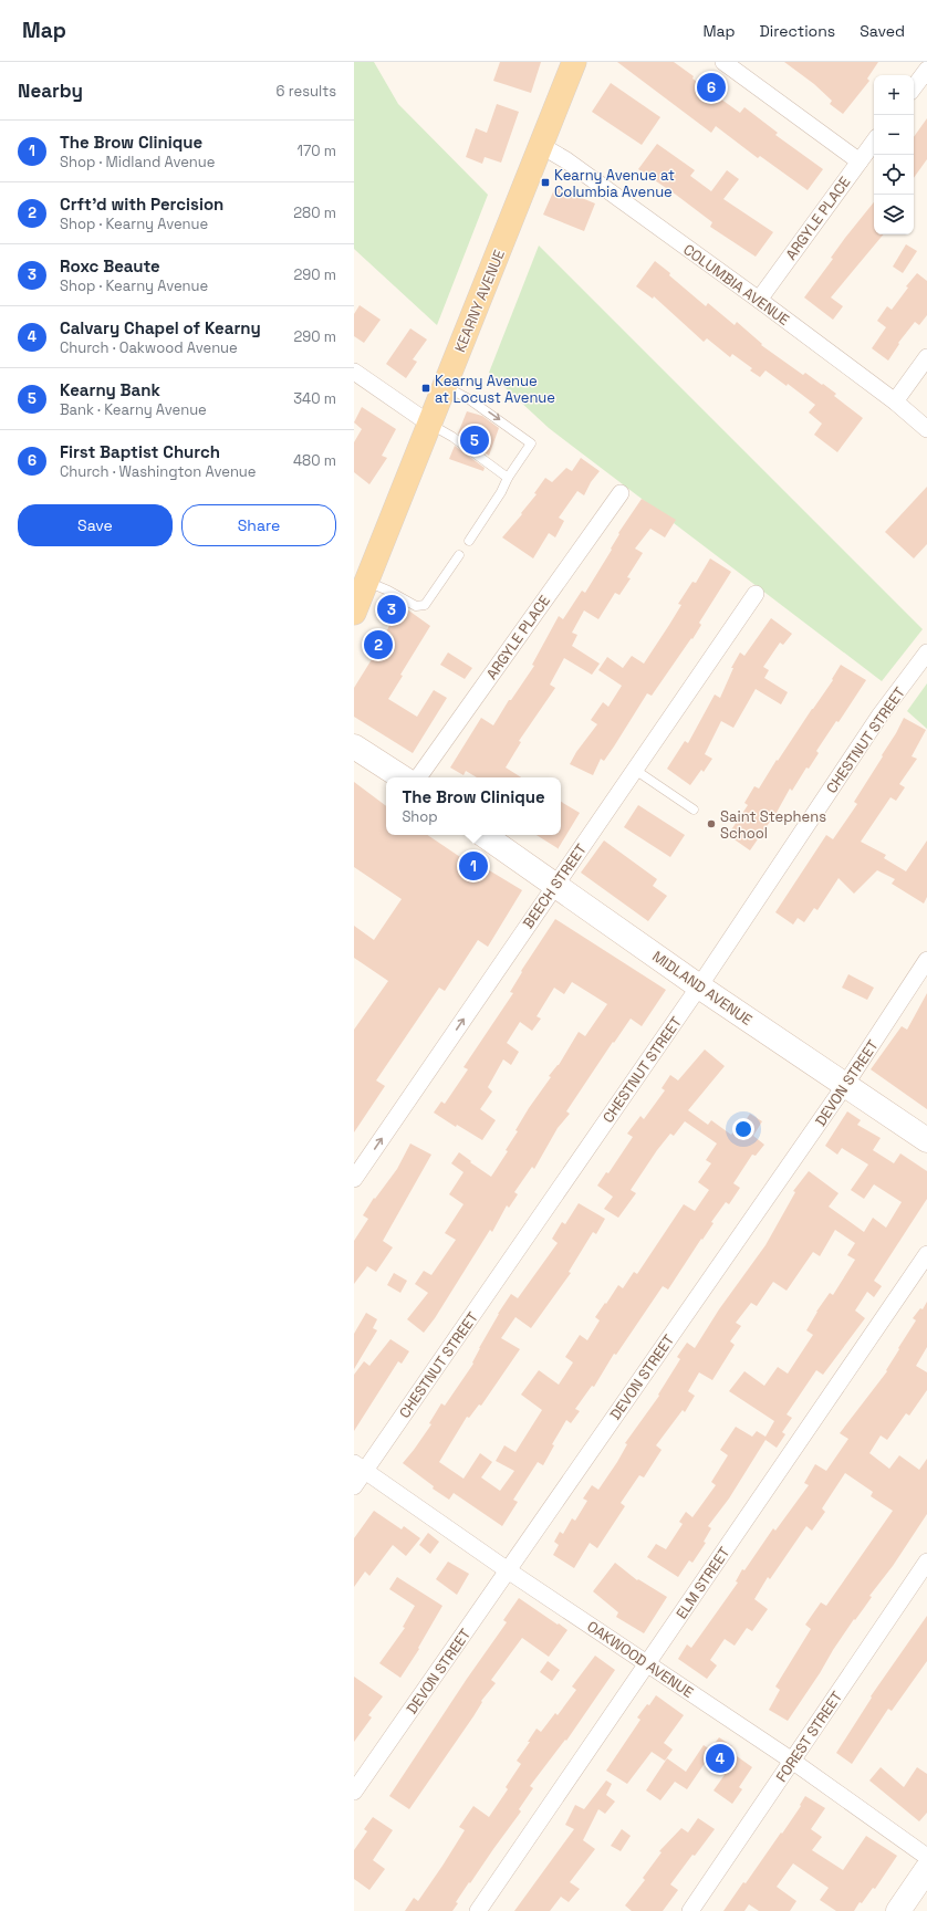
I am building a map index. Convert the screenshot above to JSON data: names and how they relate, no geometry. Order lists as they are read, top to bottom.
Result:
{
  "streets": {
    "main road": ["KEARNY AVENUE"],
    "street": [
      "ARGYLE PLACE",
      "COLUMBIA AVENUE",
      "CHESTNUT STREET",
      "BEECH STREET",
      "MIDLAND AVENUE",
      "DEVON STREET",
      "ELM STREET",
      "OAKWOOD AVENUE",
      "FOREST STREET"
    ]
  },
  "crossings": [
    ["ARGYLE PLACE", "COLUMBIA AVENUE"],
    ["COLUMBIA AVENUE", "KEARNY AVENUE"],
    ["CHESTNUT STREET", "MIDLAND AVENUE"],
    ["CHESTNUT STREET", "OAKWOOD AVENUE"],
    ["BEECH STREET", "MIDLAND AVENUE"],
    ["MIDLAND AVENUE", "DEVON STREET"],
    ["DEVON STREET", "OAKWOOD AVENUE"],
    ["ELM STREET", "OAKWOOD AVENUE"],
    ["OAKWOOD AVENUE", "FOREST STREET"]
  ],
  "one_way": ["BEECH STREET"],
  "places": {
    "transit": ["Kearny Avenue at Columbia Avenue", "Kearny Avenue at Locust Avenue"],
    "other": ["Saint Stephens School"]
  },
  "page": {
    "header": "Map",
    "nav": ["Map", "Directions", "Saved"],
    "heading": ["Nearby", "6 results"],
    "pins": [
      "6",
      "5",
      "3",
      "2",
      "1",
      "4"
    ],
    "map_buttons": ["+", "−"],
    "list": [
      {
        "mark": "1",
        "name": "The Brow Clinique",
        "note": "Shop · Midland Avenue",
        "value": "170 m"
      },
      {
        "mark": "2",
        "name": "Crft'd with Percision",
        "note": "Shop · Kearny Avenue",
        "value": "280 m"
      },
      {
        "mark": "3",
        "name": "Roxc Beaute",
        "note": "Shop · Kearny Avenue",
        "value": "290 m"
      },
      {
        "mark": "4",
        "name": "Calvary Chapel of Kearny",
        "note": "Church · Oakwood Avenue",
        "value": "290 m"
      },
      {
        "mark": "5",
        "name": "Kearny Bank",
        "note": "Bank · Kearny Avenue",
        "value": "340 m"
      },
      {
        "mark": "6",
        "name": "First Baptist Church",
        "note": "Church · Washington Avenue",
        "value": "480 m"
      }
    ],
    "buttons": ["Save", "Share"],
    "popup": ["The Brow Clinique", "Shop"]
  }
}
